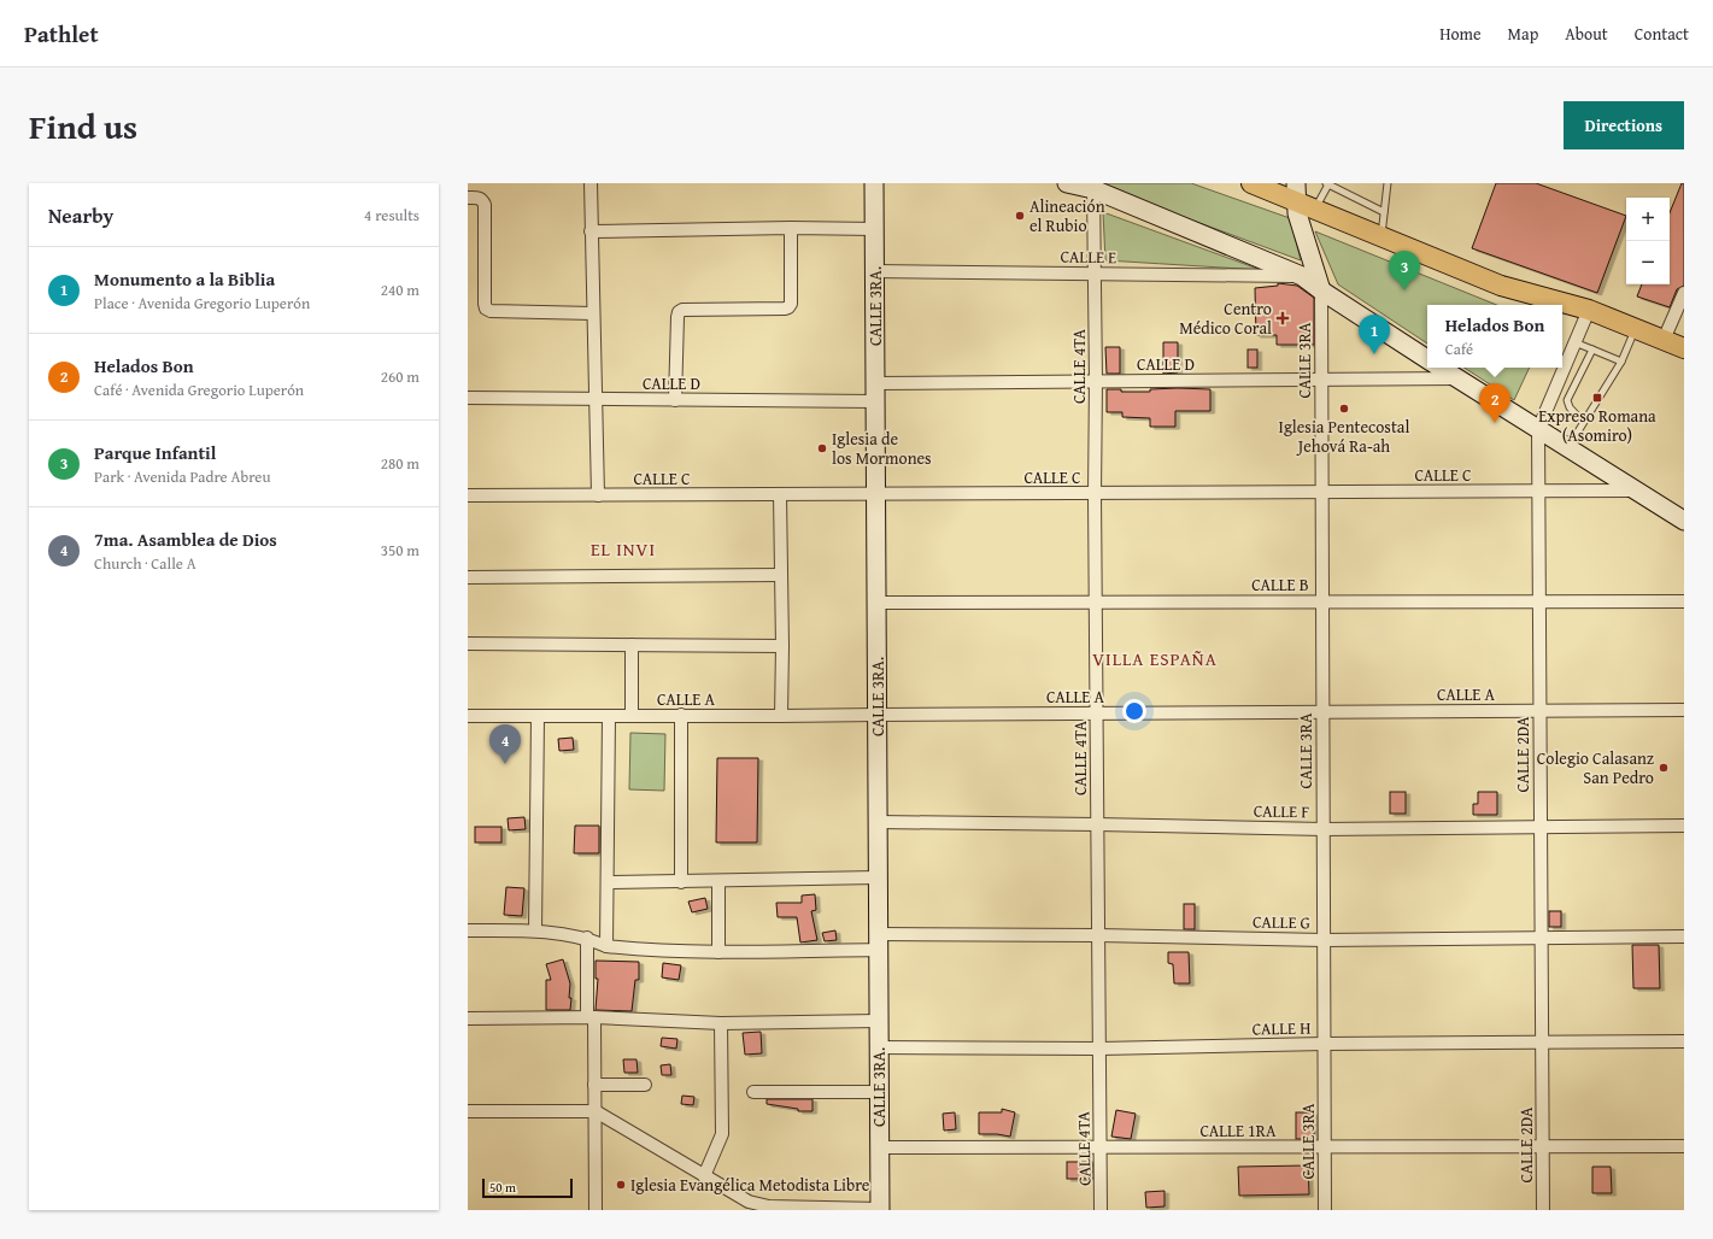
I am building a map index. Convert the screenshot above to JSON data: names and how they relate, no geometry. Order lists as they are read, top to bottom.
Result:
{
  "streets": {
    "main road": ["CALLE 3RA."],
    "street": [
      "CALLE E",
      "CALLE 3RA",
      "CALLE D",
      "CALLE 4TA",
      "CALLE C",
      "CALLE B",
      "CALLE A",
      "CALLE 2DA",
      "CALLE F",
      "CALLE G",
      "CALLE H",
      "CALLE 1RA"
    ]
  },
  "crossings": [
    ["CALLE E", "CALLE 3RA."],
    ["CALLE E", "CALLE 4TA"],
    ["CALLE 3RA.", "CALLE D"],
    ["CALLE 3RA.", "CALLE C"],
    ["CALLE 3RA.", "CALLE B"],
    ["CALLE 3RA.", "CALLE A"],
    ["CALLE 3RA.", "CALLE F"],
    ["CALLE 3RA.", "CALLE G"],
    ["CALLE 3RA.", "CALLE H"],
    ["CALLE 3RA.", "CALLE 1RA"],
    ["CALLE 3RA", "CALLE D"],
    ["CALLE 3RA", "CALLE C"],
    ["CALLE 3RA", "CALLE B"],
    ["CALLE 3RA", "CALLE A"],
    ["CALLE 3RA", "CALLE F"],
    ["CALLE 3RA", "CALLE G"],
    ["CALLE 3RA", "CALLE H"],
    ["CALLE 3RA", "CALLE 1RA"],
    ["CALLE D", "CALLE 4TA"],
    ["CALLE 4TA", "CALLE C"],
    ["CALLE 4TA", "CALLE B"],
    ["CALLE 4TA", "CALLE A"],
    ["CALLE 4TA", "CALLE F"],
    ["CALLE 4TA", "CALLE G"],
    ["CALLE 4TA", "CALLE H"],
    ["CALLE 4TA", "CALLE 1RA"],
    ["CALLE C", "CALLE 2DA"],
    ["CALLE B", "CALLE 2DA"],
    ["CALLE A", "CALLE 2DA"],
    ["CALLE 2DA", "CALLE F"],
    ["CALLE 2DA", "CALLE G"],
    ["CALLE 2DA", "CALLE H"],
    ["CALLE 2DA", "CALLE 1RA"]
  ],
  "districts": ["EL INVI", "VILLA ESPAÑA"],
  "places": {
    "other": [
      "Alineación el Rubio",
      "Iglesia Pentecostal Jehová Ra-ah",
      "Iglesia de los Mormones",
      "Colegio Calasanz San Pedro",
      "Iglesia Evangélica Metodista Libre"
    ],
    "health": ["Centro Médico Coral"],
    "transit": ["Expreso Romana (Asomiro)"]
  },
  "scale_bar": "50 m",
  "page": {
    "header": "Pathlet",
    "nav": [
      "Home",
      "Map",
      "About",
      "Contact"
    ],
    "title": "Find us",
    "buttons": "Directions",
    "heading": ["Nearby", "4 results"],
    "map_buttons": ["+", "−"],
    "list": [
      {
        "mark": "1",
        "name": "Monumento a la Biblia",
        "note": "Place · Avenida Gregorio Luperón",
        "value": "240 m"
      },
      {
        "mark": "2",
        "name": "Helados Bon",
        "note": "Café · Avenida Gregorio Luperón",
        "value": "260 m"
      },
      {
        "mark": "3",
        "name": "Parque Infantil",
        "note": "Park · Avenida Padre Abreu",
        "value": "280 m"
      },
      {
        "mark": "4",
        "name": "7ma. Asamblea de Dios",
        "note": "Church · Calle A",
        "value": "350 m"
      }
    ],
    "pins": [
      "3",
      "1",
      "2",
      "4"
    ],
    "popup": ["Helados Bon", "Café"],
    "scale": "50 m"
  }
}
